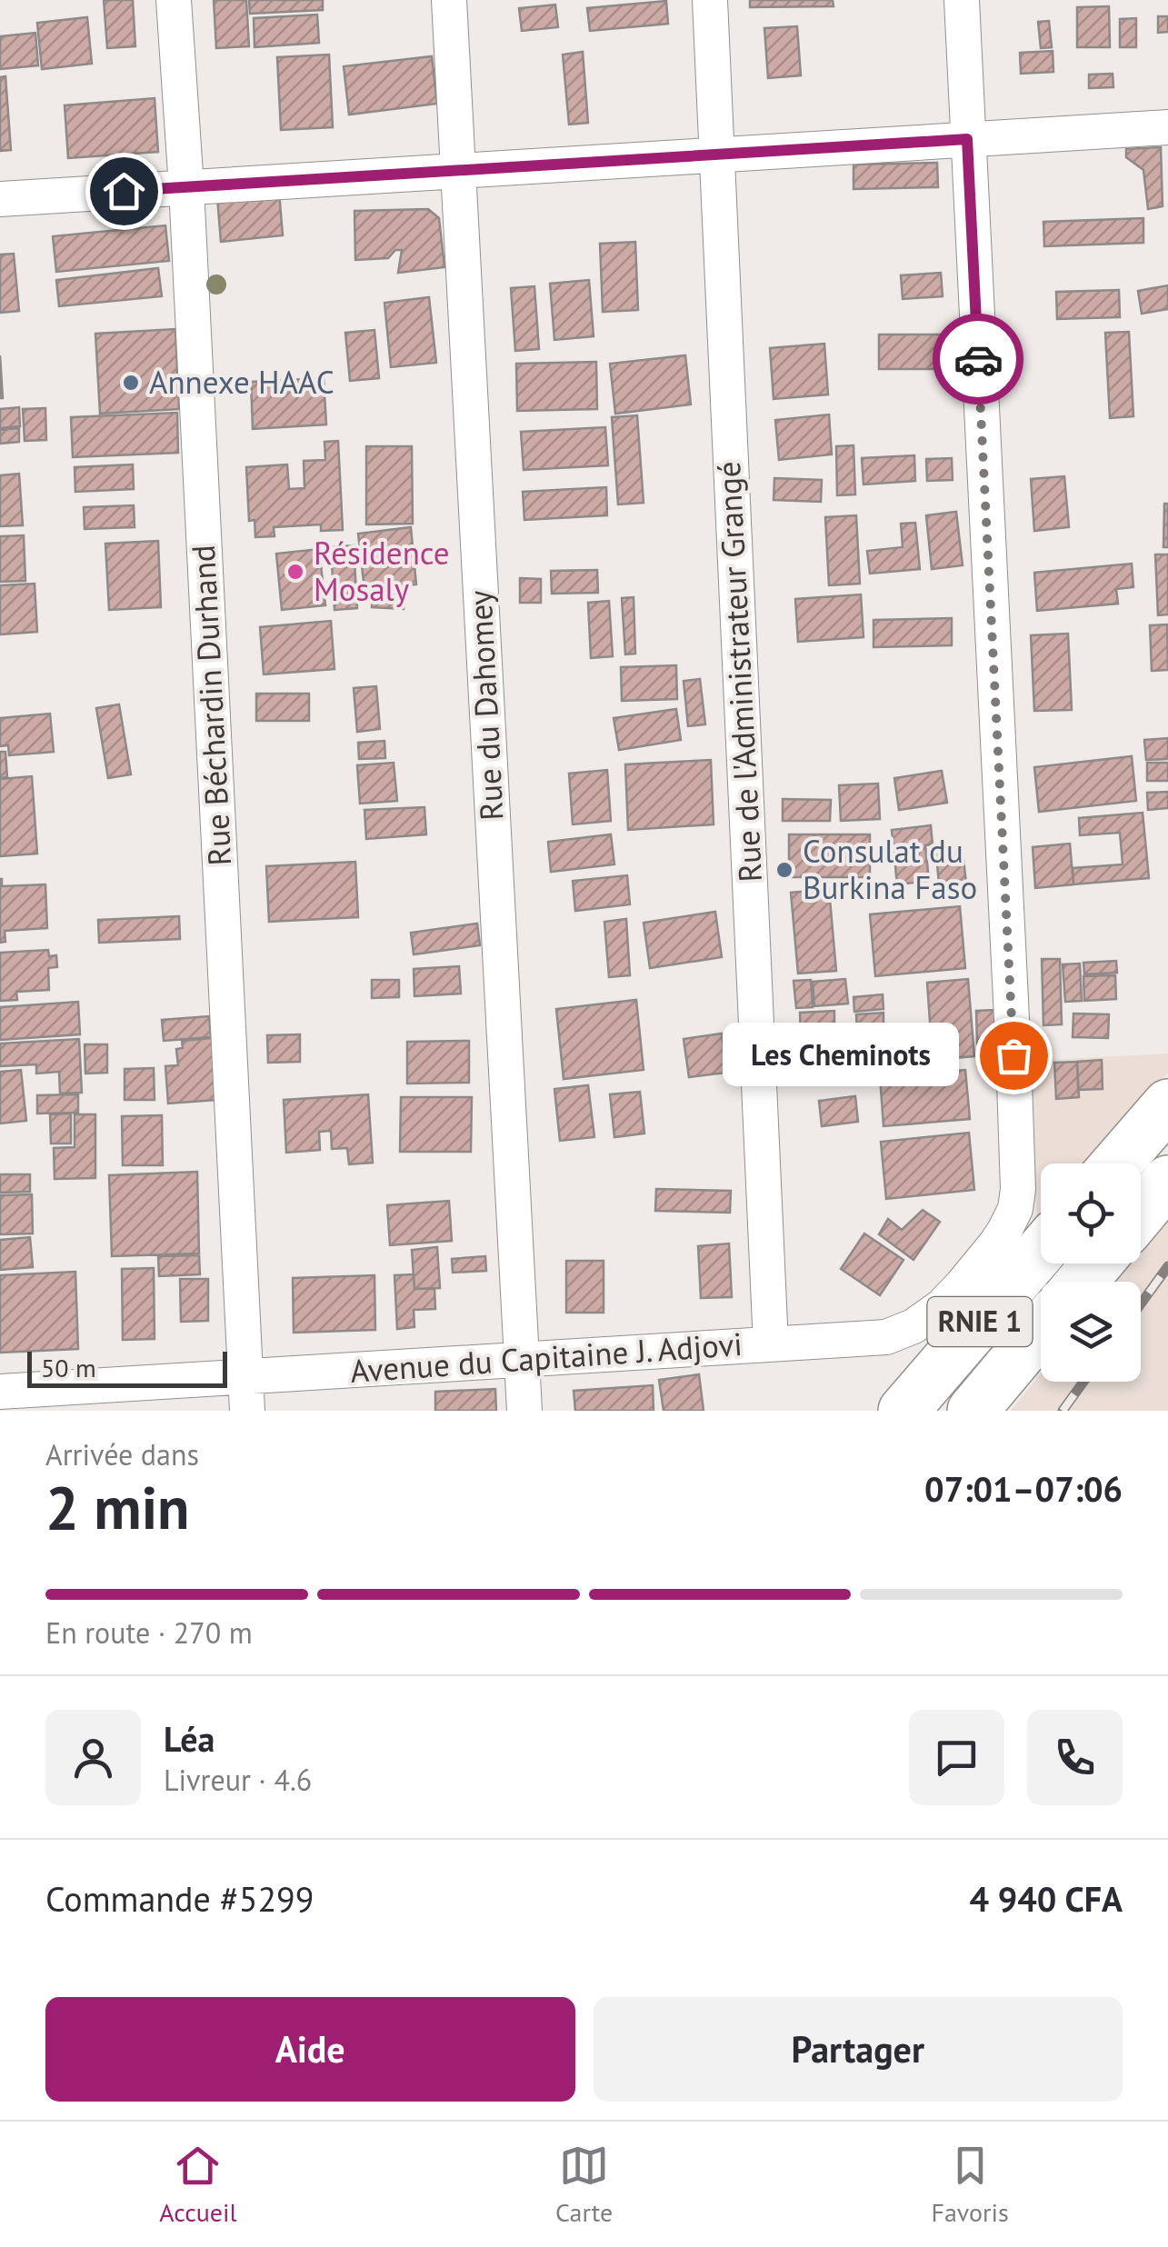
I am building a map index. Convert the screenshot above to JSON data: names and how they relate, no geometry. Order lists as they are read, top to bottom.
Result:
{
  "streets": {
    "highway": ["RNIE 1"],
    "street": [
      "Rue de l'Administrateur Grangé",
      "Rue Béchardin Durhand",
      "Rue du Dahomey",
      "Avenue du Capitaine J. Adjovi"
    ]
  },
  "crossings": [
    ["Rue de l'Administrateur Grangé", "Avenue du Capitaine J. Adjovi"],
    ["Rue Béchardin Durhand", "Avenue du Capitaine J. Adjovi"],
    ["Rue du Dahomey", "Avenue du Capitaine J. Adjovi"]
  ],
  "places": [
    "Annexe HAAC",
    "Résidence Mosaly",
    "Consulat du Burkina Faso",
    "Les Cheminots"
  ],
  "scale_bar": "50 m",
  "page": {
    "bubble": "Les Cheminots",
    "scale": "50 m",
    "heading": ["2 min", "Arrivée dans", "07:01–07:06"],
    "panel": [
      "Léa",
      "Livreur · 4.6",
      "Commande #5299",
      "4 940 CFA"
    ],
    "bar": "En route · 270 m",
    "buttons": ["Aide", "Partager"],
    "tabs": ["Accueil", "Carte", "Favoris"]
  }
}
